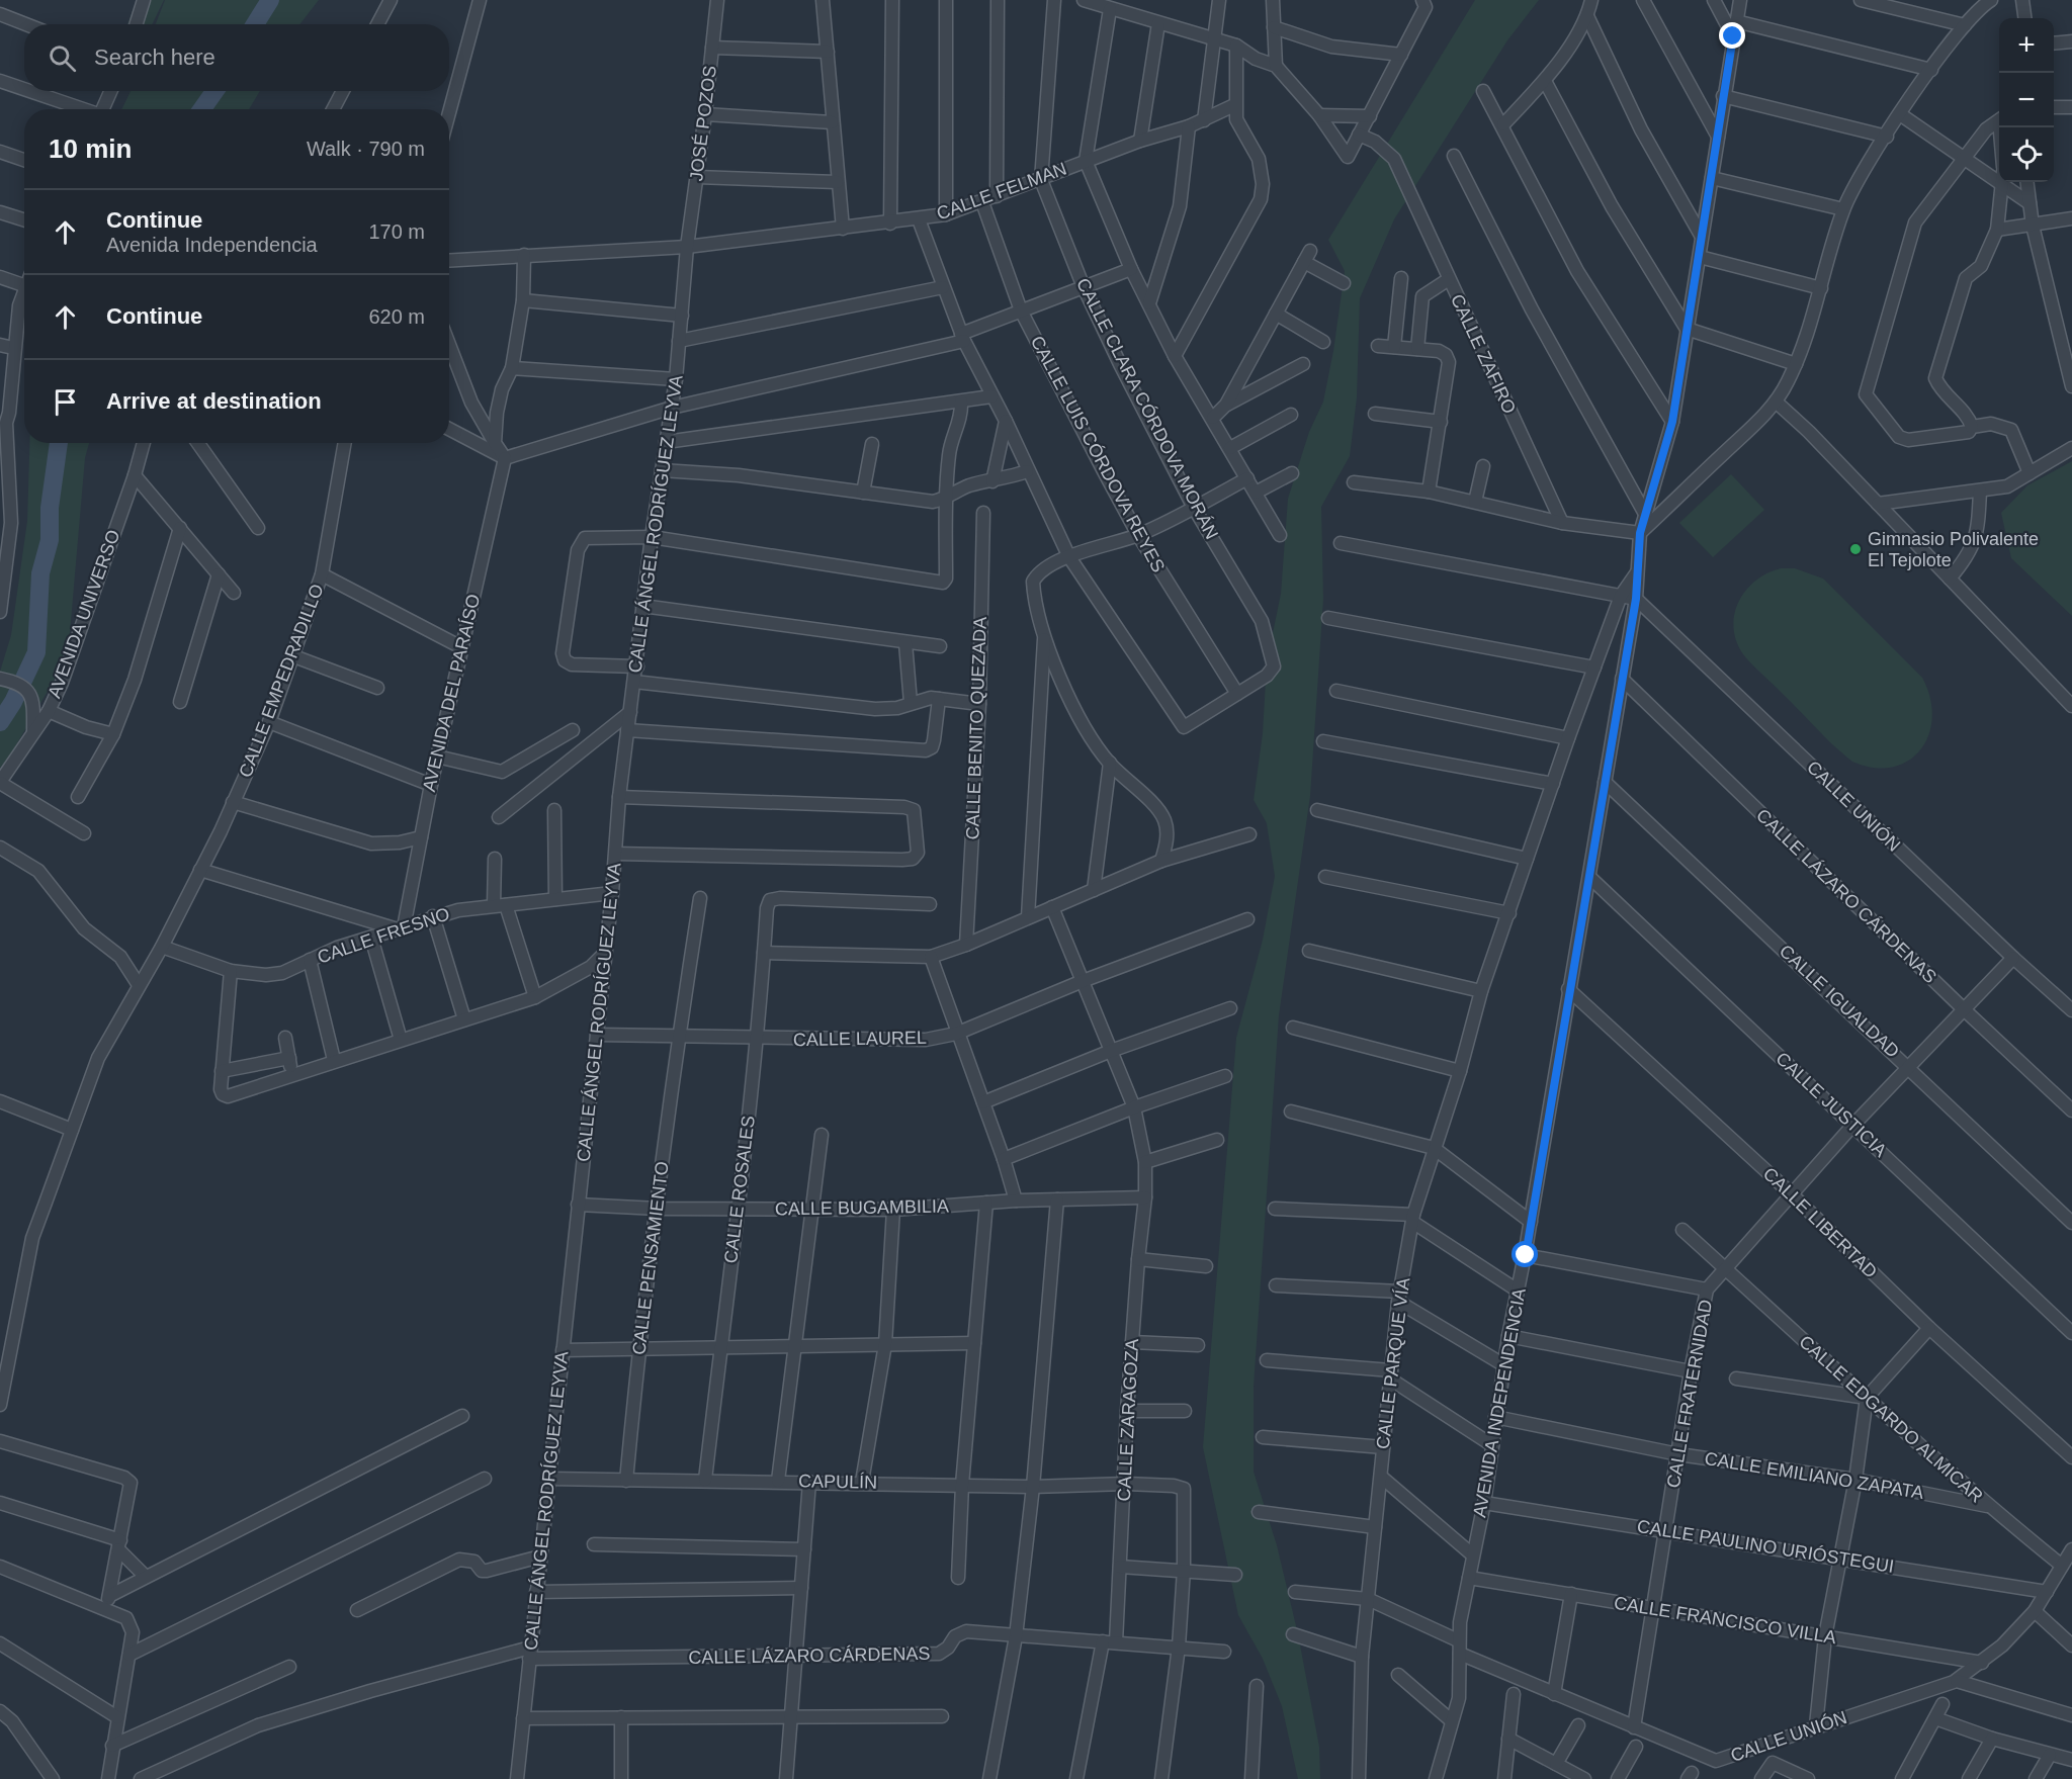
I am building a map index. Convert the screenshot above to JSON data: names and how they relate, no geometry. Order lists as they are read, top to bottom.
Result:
{
  "streets": {
    "street": [
      "JOSÉ POZOS",
      "CALLE FELMAN",
      "CALLE ZAFIRO",
      "CALLE CLARA CÓRDOVA MORÁN",
      "CALLE LUIS CÓRDOVA REYES",
      "CALLE ÁNGEL RODRÍGUEZ LEYVA",
      "AVENIDA UNIVERSO",
      "CALLE EMPEDRADILLO",
      "AVENIDA DEL PARAÍSO",
      "CALLE BENITO QUEZADA",
      "CALLE UNIÓN",
      "CALLE LÁZARO CÁRDENAS",
      "CALLE FRESNO",
      "CALLE IGUALDAD",
      "CALLE LAUREL",
      "CALLE JUSTICIA",
      "CALLE ROSALES",
      "CALLE BUGAMBILIA",
      "CALLE LIBERTAD",
      "CALLE PENSAMIENTO",
      "CALLE PARQUE VÍA",
      "CALLE FRATERNIDAD",
      "AVENIDA INDEPENDENCIA",
      "CALLE EDGARDO ALMICAR",
      "CALLE ZARAGOZA",
      "CALLE EMILIANO ZAPATA",
      "CAPULÍN",
      "CALLE PAULINO URIÓSTEGUI",
      "CALLE FRANCISCO VILLA"
    ]
  },
  "crossings": [
    ["JOSÉ POZOS", "CALLE FELMAN"],
    ["JOSÉ POZOS", "CALLE ÁNGEL RODRÍGUEZ LEYVA"],
    ["CALLE FELMAN", "CALLE CLARA CÓRDOVA MORÁN"],
    ["CALLE FELMAN", "CALLE LUIS CÓRDOVA REYES"],
    ["CALLE FELMAN", "CALLE ÁNGEL RODRÍGUEZ LEYVA"],
    ["CALLE CLARA CÓRDOVA MORÁN", "CALLE LUIS CÓRDOVA REYES"],
    ["CALLE ÁNGEL RODRÍGUEZ LEYVA", "CALLE LÁZARO CÁRDENAS"],
    ["CALLE ÁNGEL RODRÍGUEZ LEYVA", "CALLE FRESNO"],
    ["CALLE ÁNGEL RODRÍGUEZ LEYVA", "CALLE LAUREL"],
    ["CALLE ÁNGEL RODRÍGUEZ LEYVA", "CALLE BUGAMBILIA"],
    ["CALLE ÁNGEL RODRÍGUEZ LEYVA", "CAPULÍN"],
    ["CALLE EMPEDRADILLO", "CALLE FRESNO"],
    ["AVENIDA DEL PARAÍSO", "CALLE FRESNO"],
    ["CALLE UNIÓN", "CALLE PARQUE VÍA"],
    ["CALLE UNIÓN", "CALLE FRATERNIDAD"],
    ["CALLE UNIÓN", "AVENIDA INDEPENDENCIA"],
    ["CALLE UNIÓN", "CALLE EDGARDO ALMICAR"],
    ["CALLE UNIÓN", "CALLE PAULINO URIÓSTEGUI"],
    ["CALLE UNIÓN", "CALLE FRANCISCO VILLA"],
    ["CALLE LÁZARO CÁRDENAS", "CALLE FRATERNIDAD"],
    ["CALLE LÁZARO CÁRDENAS", "AVENIDA INDEPENDENCIA"],
    ["CALLE LÁZARO CÁRDENAS", "CALLE ZARAGOZA"],
    ["CALLE IGUALDAD", "CALLE FRATERNIDAD"],
    ["CALLE IGUALDAD", "AVENIDA INDEPENDENCIA"],
    ["CALLE LAUREL", "CALLE ROSALES"],
    ["CALLE LAUREL", "CALLE PENSAMIENTO"],
    ["CALLE LAUREL", "CALLE ZARAGOZA"],
    ["CALLE JUSTICIA", "CALLE FRATERNIDAD"],
    ["CALLE JUSTICIA", "AVENIDA INDEPENDENCIA"],
    ["CALLE ROSALES", "CALLE BUGAMBILIA"],
    ["CALLE ROSALES", "CAPULÍN"],
    ["CALLE BUGAMBILIA", "CALLE PENSAMIENTO"],
    ["CALLE BUGAMBILIA", "CALLE ZARAGOZA"],
    ["CALLE LIBERTAD", "CALLE FRATERNIDAD"],
    ["CALLE LIBERTAD", "AVENIDA INDEPENDENCIA"],
    ["CALLE PENSAMIENTO", "CAPULÍN"],
    ["CALLE PARQUE VÍA", "AVENIDA INDEPENDENCIA"],
    ["CALLE FRATERNIDAD", "CALLE EDGARDO ALMICAR"],
    ["CALLE FRATERNIDAD", "CALLE EMILIANO ZAPATA"],
    ["CALLE FRATERNIDAD", "CALLE PAULINO URIÓSTEGUI"],
    ["CALLE FRATERNIDAD", "CALLE FRANCISCO VILLA"],
    ["AVENIDA INDEPENDENCIA", "CALLE EMILIANO ZAPATA"],
    ["AVENIDA INDEPENDENCIA", "CALLE PAULINO URIÓSTEGUI"],
    ["AVENIDA INDEPENDENCIA", "CALLE FRANCISCO VILLA"],
    ["CALLE EDGARDO ALMICAR", "CALLE EMILIANO ZAPATA"],
    ["CALLE ZARAGOZA", "CAPULÍN"]
  ],
  "places": ["Gimnasio Polivalente El Tejolote"],
  "page": {
    "map_buttons": ["+", "−"],
    "search": "Search here",
    "heading": ["10 min", "Walk · 790 m"],
    "list": [
      ["Continue", "Avenida Independencia", "170 m"],
      ["Continue", "620 m"],
      "Arrive at destination"
    ]
  }
}
